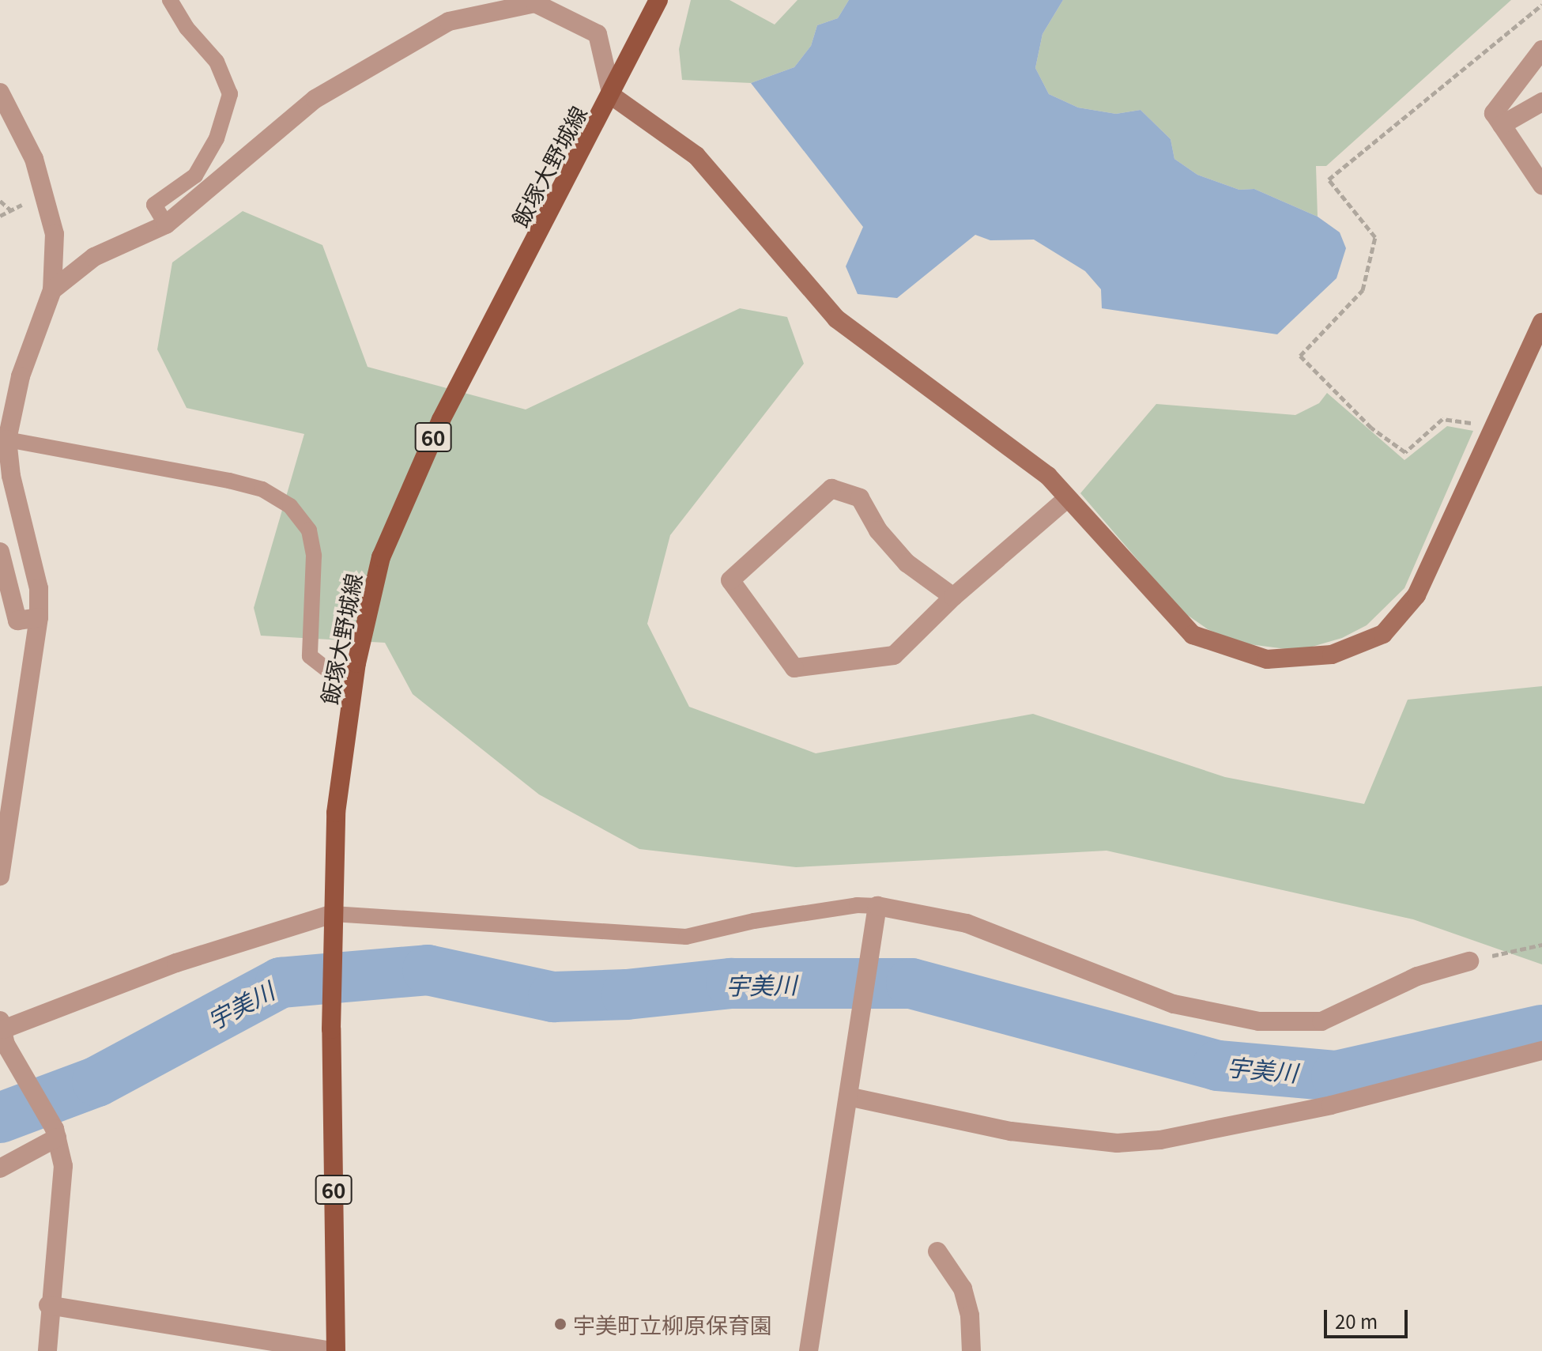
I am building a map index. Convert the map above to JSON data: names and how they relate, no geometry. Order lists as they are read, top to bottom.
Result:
{
  "streets": {
    "main road": ["飯塚大野城線", "60"]
  },
  "water": ["宇美川"],
  "places": ["宇美町立柳原保育園"],
  "scale_bar": "20 m"
}
